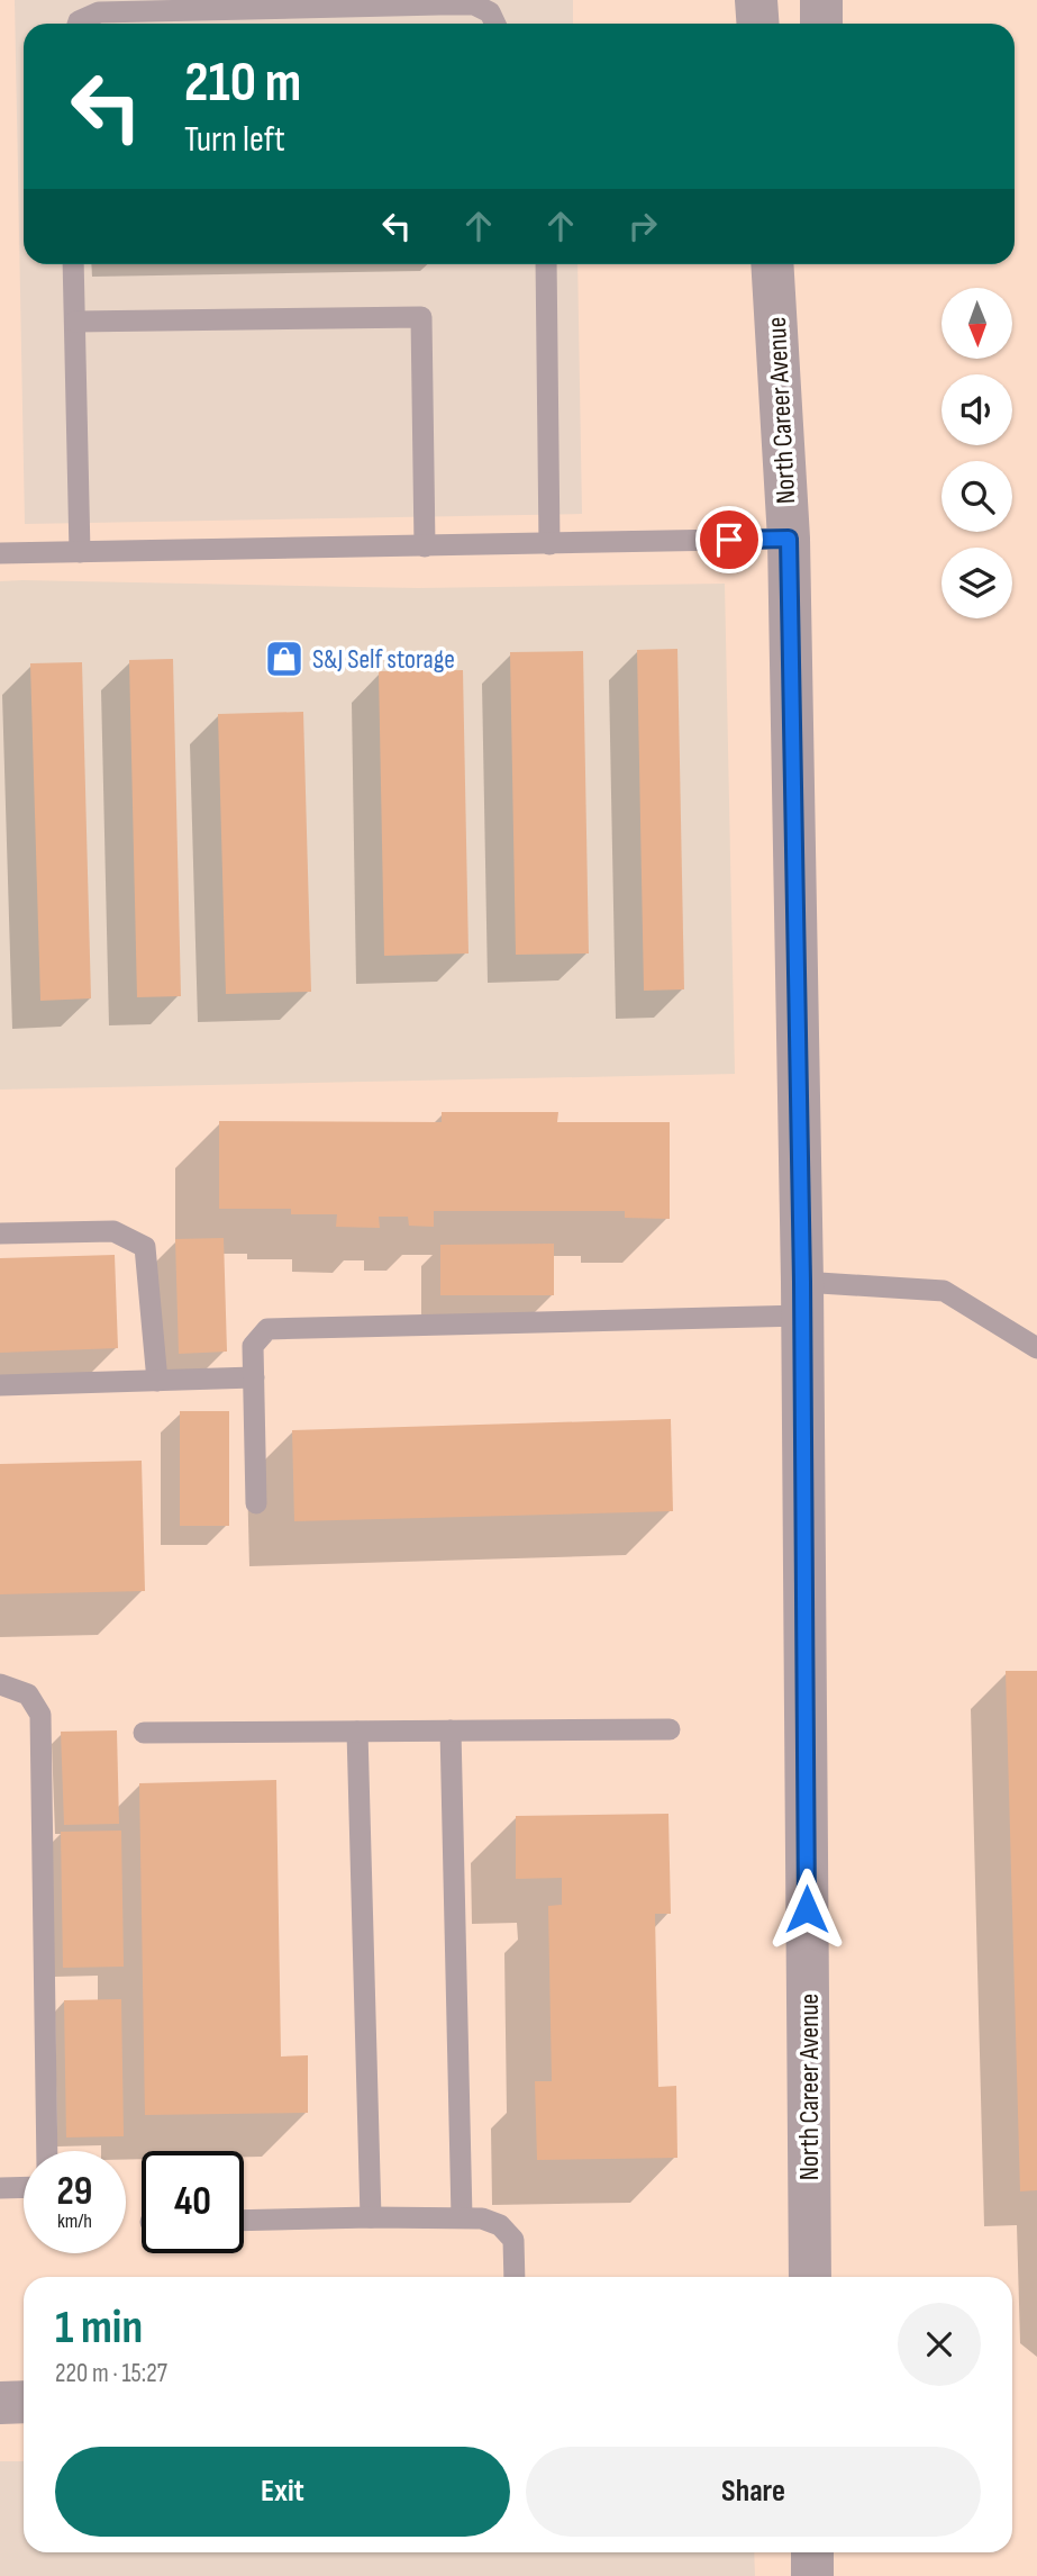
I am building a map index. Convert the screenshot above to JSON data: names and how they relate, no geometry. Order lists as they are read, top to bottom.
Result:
{
  "streets": {
    "street": ["North Career Avenue"]
  },
  "places": {
    "shop": ["S&J Self storage"]
  },
  "north": "bottom",
  "page": {
    "turn": ["210 m", "Turn left"],
    "speed": "29 km/h",
    "limit": "40",
    "heading": ["1 min", "220 m · 15:27"],
    "buttons": ["Exit", "Share"]
  }
}
